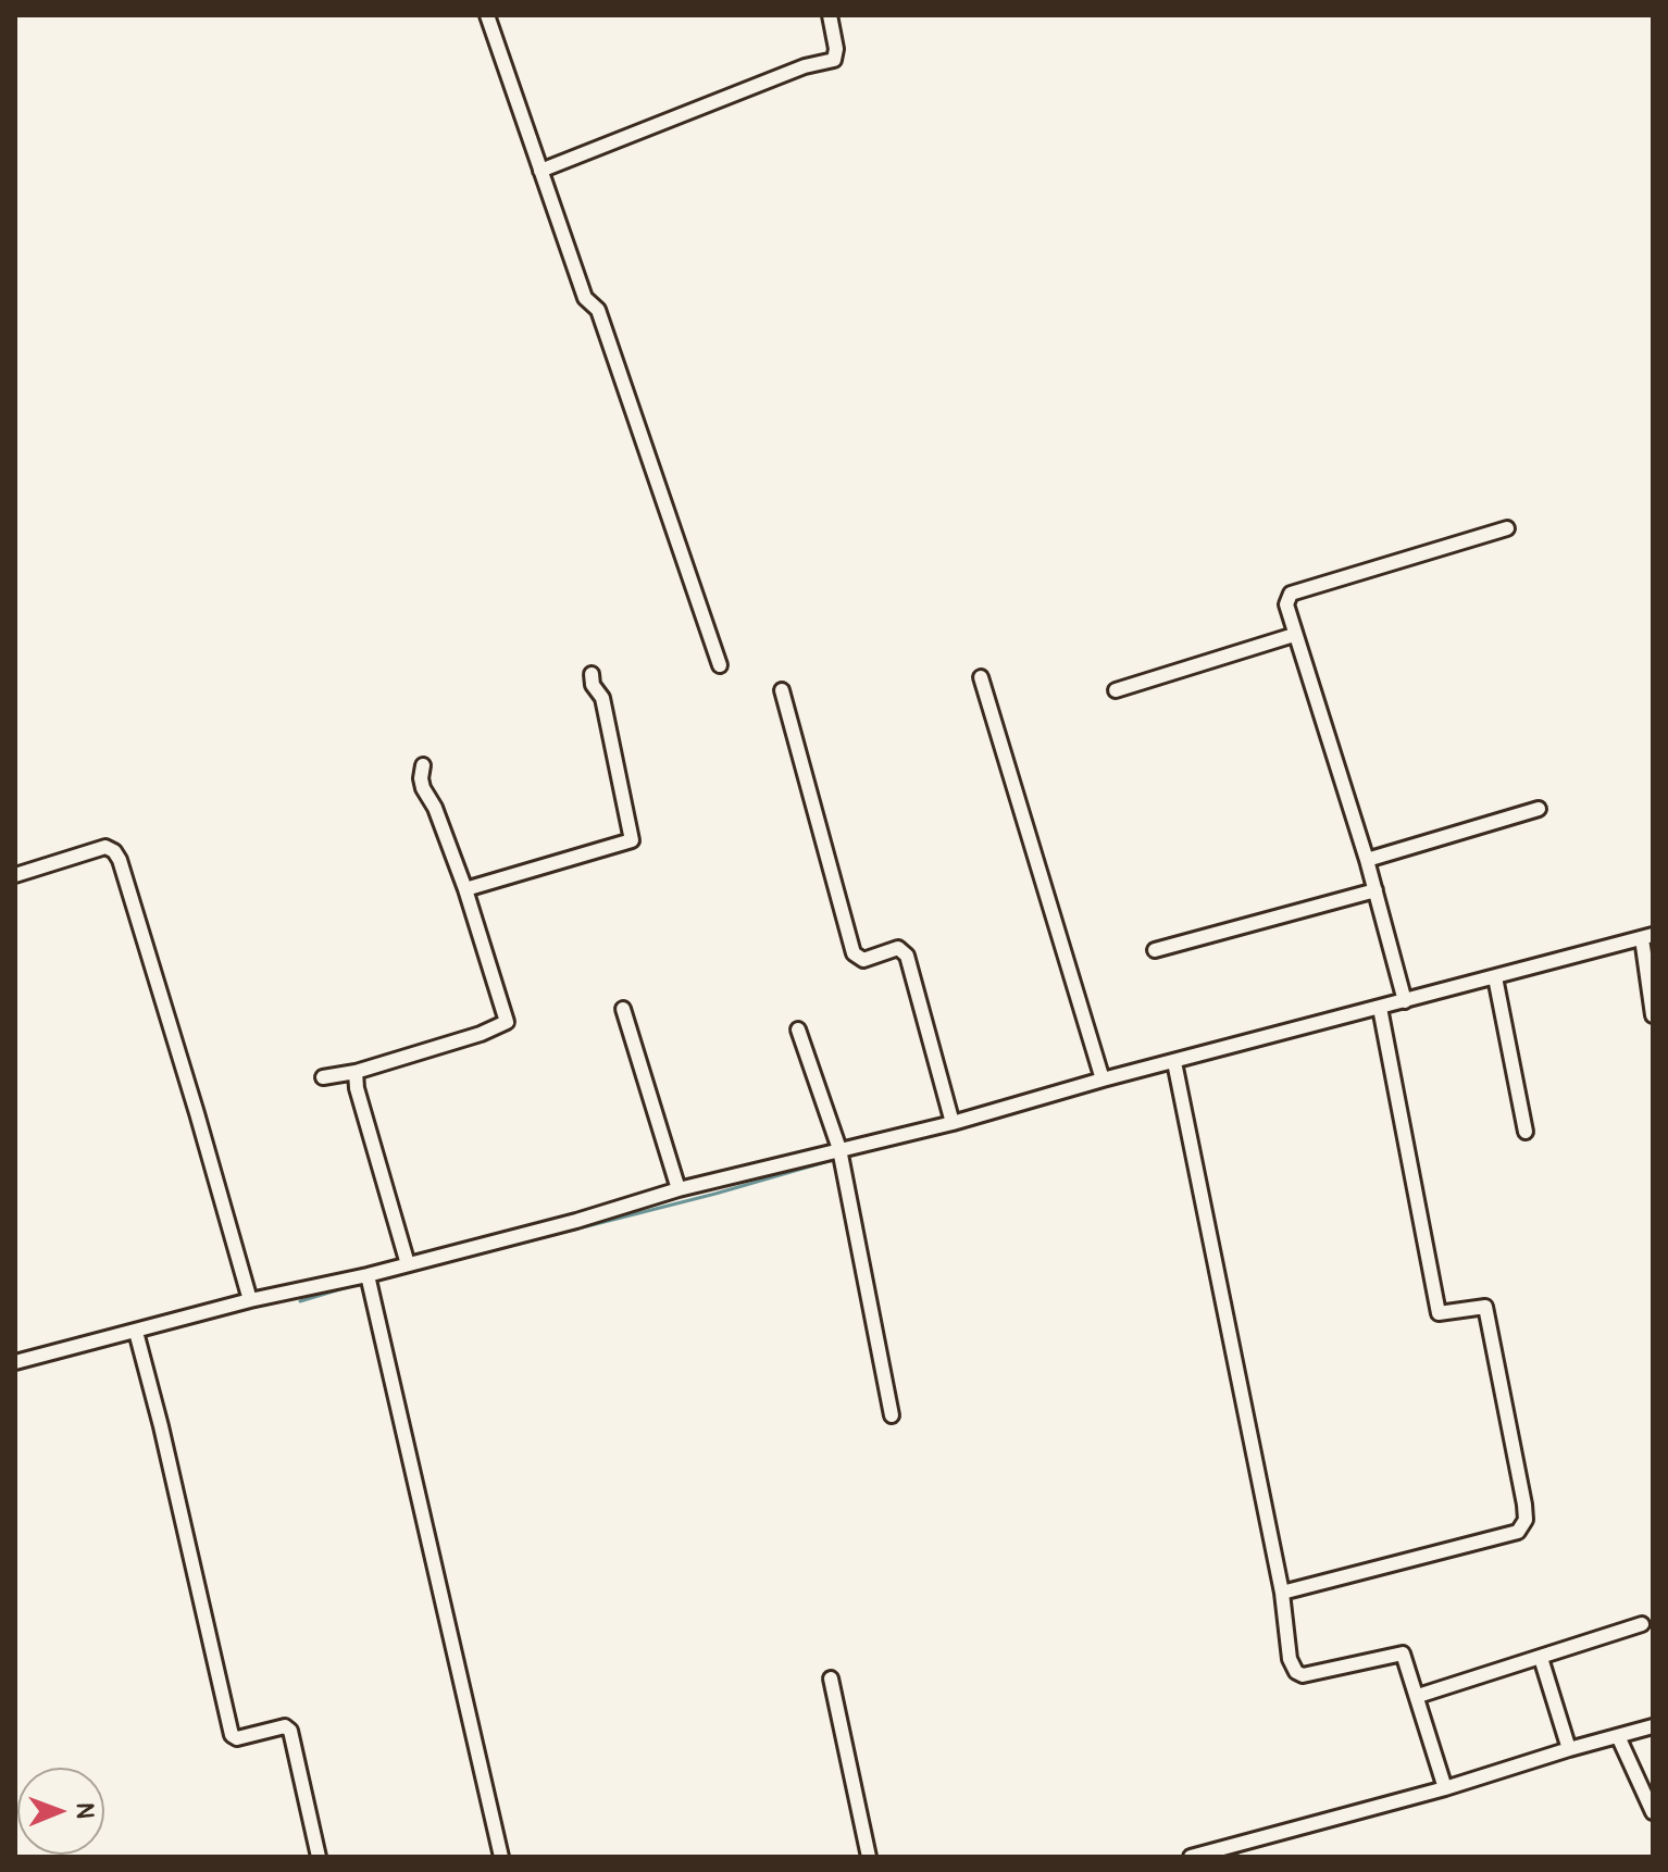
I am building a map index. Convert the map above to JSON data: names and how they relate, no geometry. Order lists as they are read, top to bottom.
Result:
{
  "north": "right"
}
